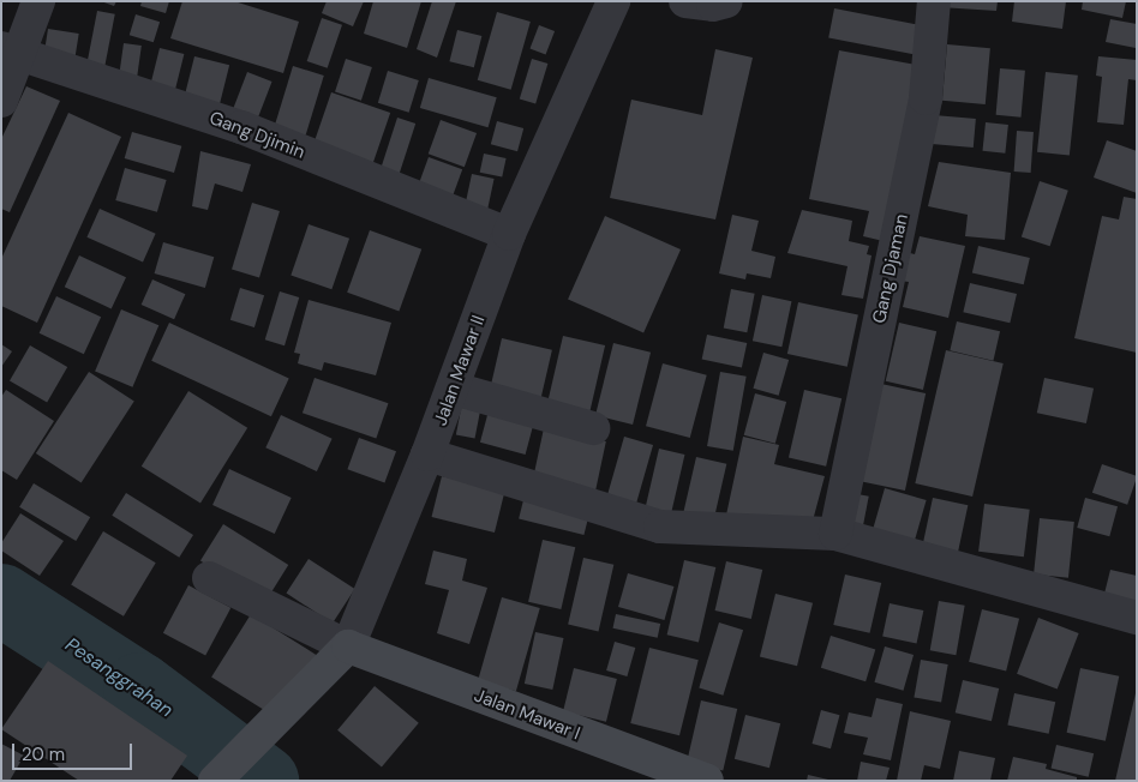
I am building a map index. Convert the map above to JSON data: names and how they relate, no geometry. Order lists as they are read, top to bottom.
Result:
{
  "streets": {
    "street": [
      "Gang Djimin",
      "Gang Djaman",
      "Jalan Mawar II",
      "Jalan Mawar I"
    ]
  },
  "crossings": [
    ["Gang Djimin", "Jalan Mawar II"],
    ["Jalan Mawar II", "Jalan Mawar I"]
  ],
  "water": ["Pesanggrahan"],
  "scale_bar": "20 m"
}
